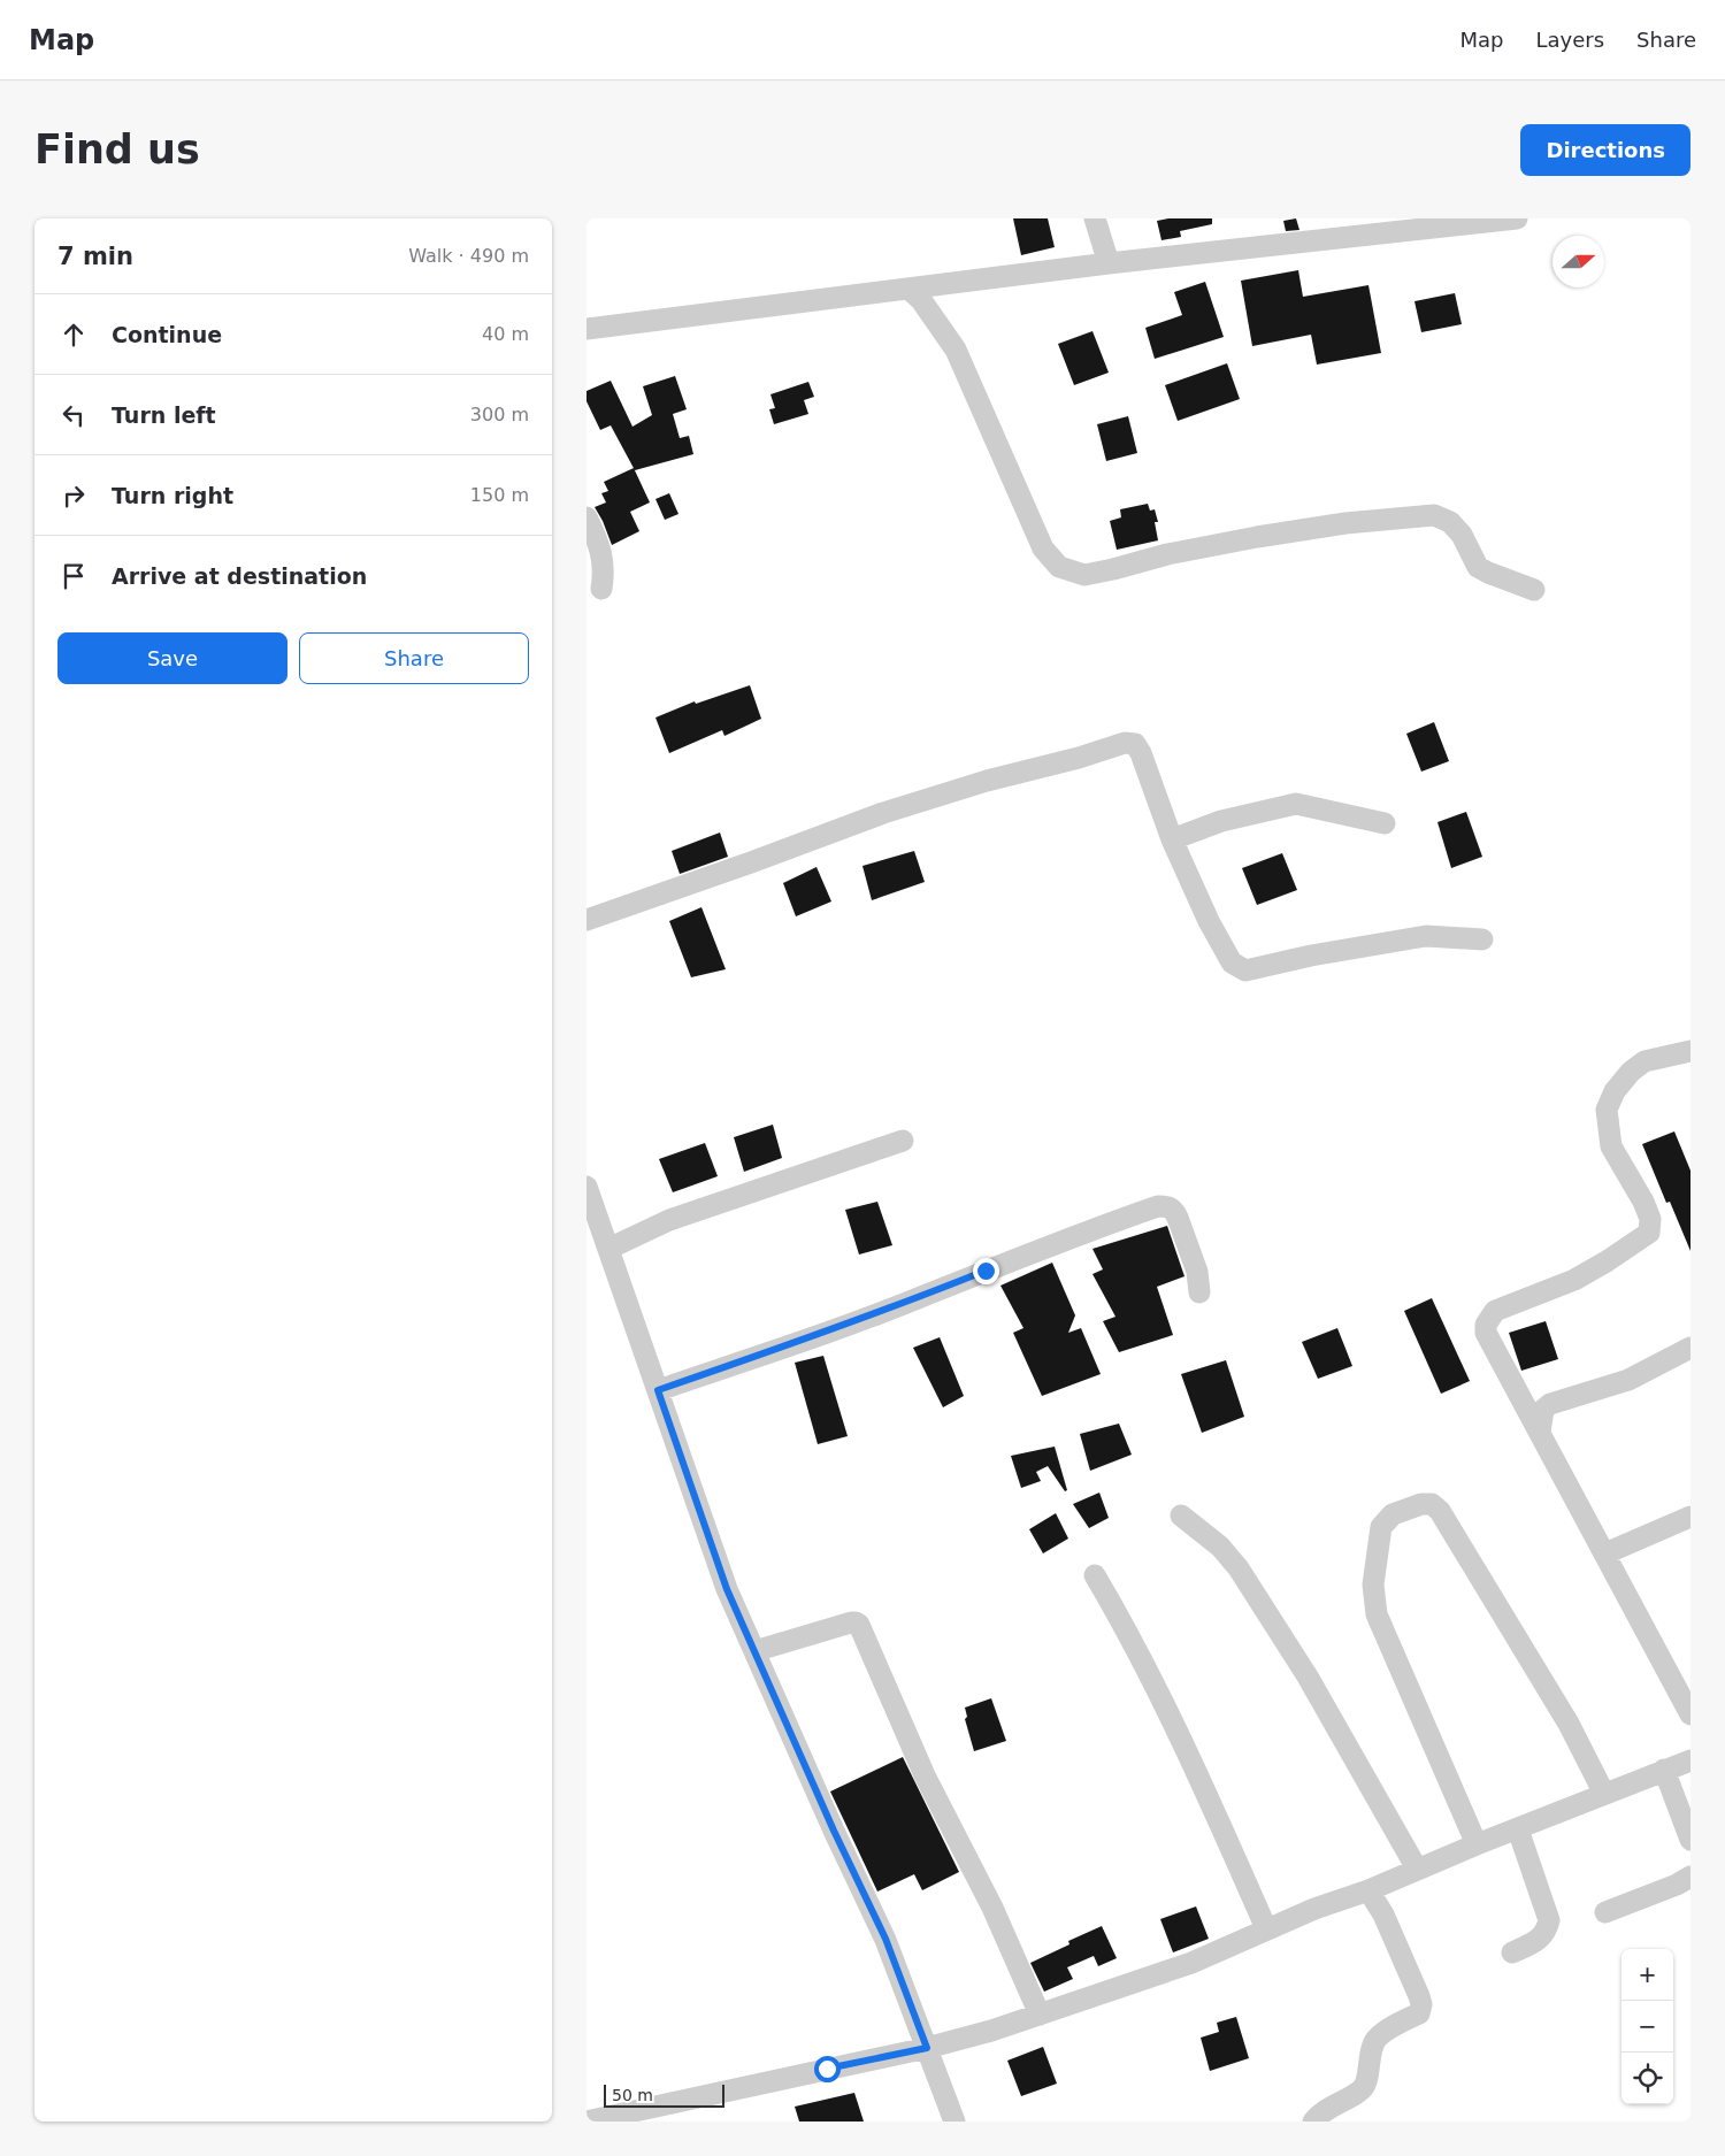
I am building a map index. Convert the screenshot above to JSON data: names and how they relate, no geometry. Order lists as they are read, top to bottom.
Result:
{
  "scale_bar": "50 m",
  "north": "right",
  "page": {
    "header": "Map",
    "nav": ["Map", "Layers", "Share"],
    "buttons": [
      "Directions",
      ["Save", "Share"]
    ],
    "title": "Find us",
    "heading": ["7 min", "Walk · 490 m"],
    "list": [
      ["Continue", "40 m"],
      ["Turn left", "300 m"],
      ["Turn right", "150 m"],
      "Arrive at destination"
    ],
    "map_buttons": ["+", "−"],
    "scale": "50 m"
  }
}
